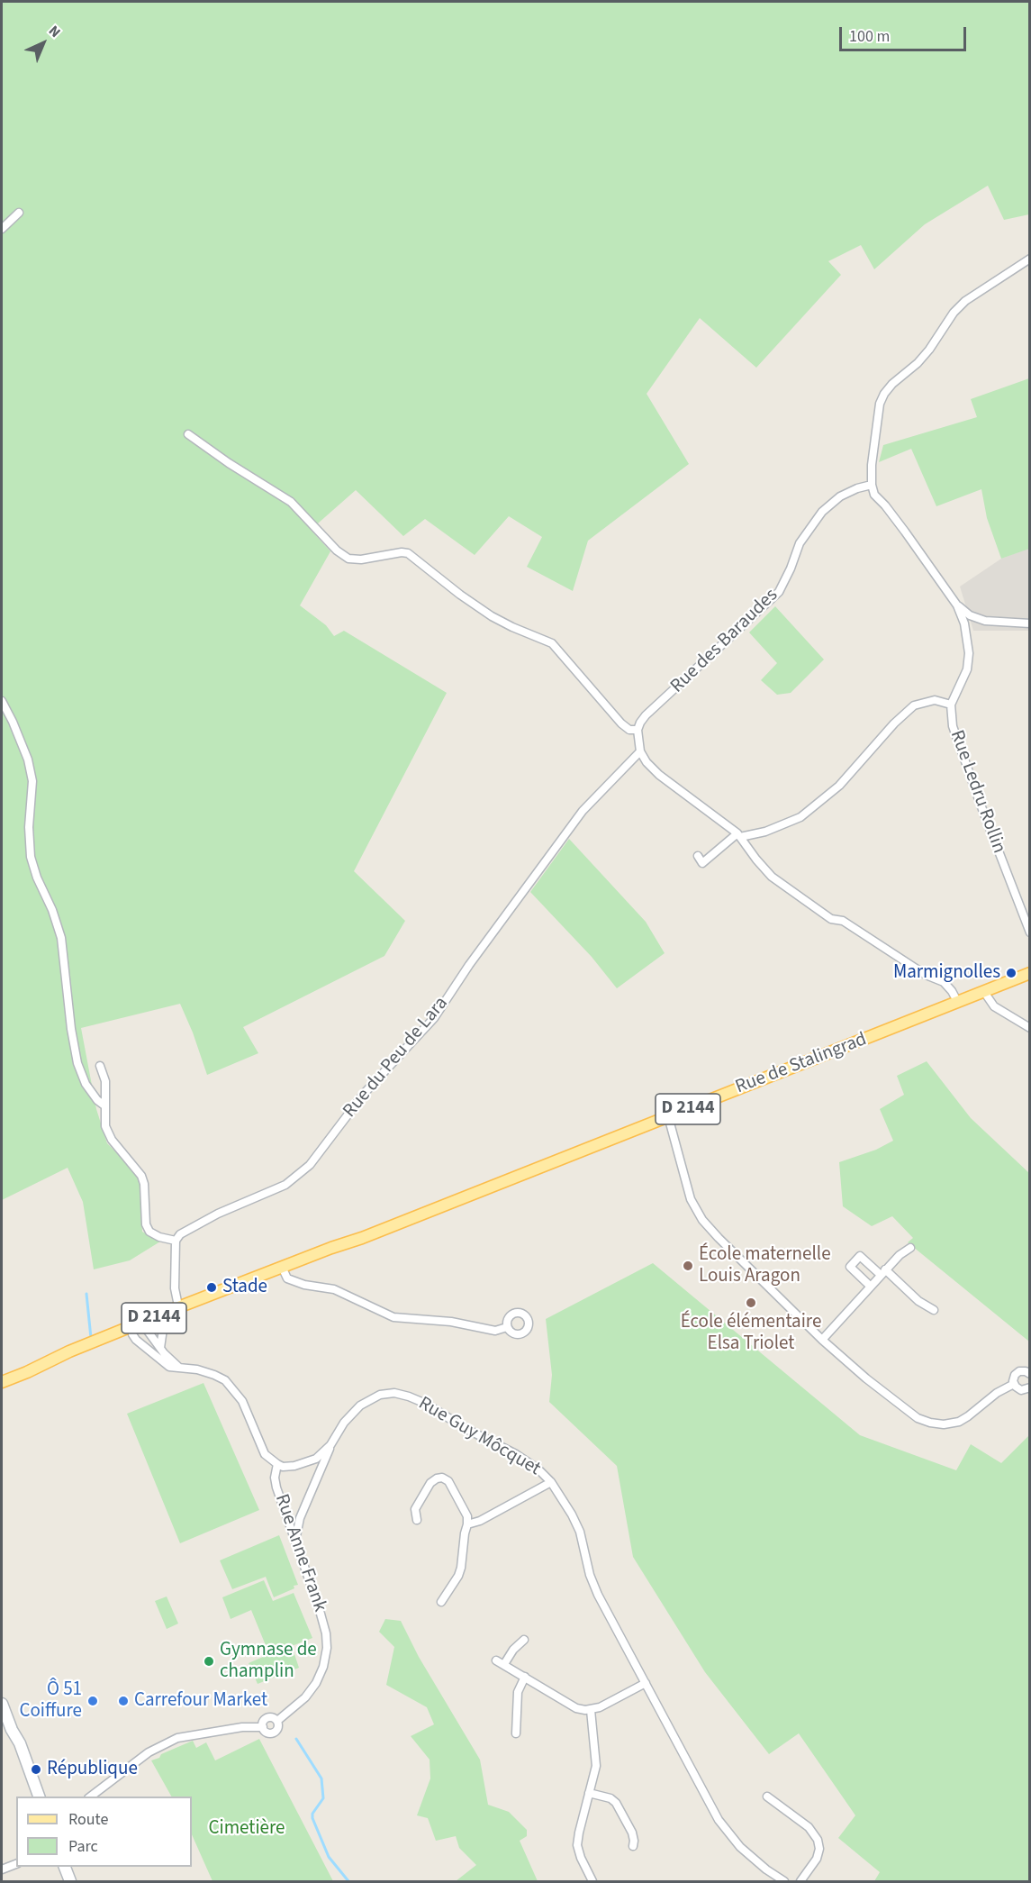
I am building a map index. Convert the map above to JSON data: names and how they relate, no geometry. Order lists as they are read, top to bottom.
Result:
{
  "streets": {
    "main road": ["Rue de Stalingrad", "D 2144"],
    "street": [
      "Rue des Baraudes",
      "Rue Ledru Rollin",
      "Rue du Peu de Lara",
      "Rue Guy Môcquet",
      "Rue Anne Frank"
    ]
  },
  "crossings": [
    ["Rue des Baraudes", "Rue Ledru Rollin"],
    ["Rue de Stalingrad", "D 2144"],
    ["Rue Guy Môcquet", "Rue Anne Frank"]
  ],
  "parks": ["Cimetière"],
  "places": [
    "Marmignolles",
    "École maternelle Louis Aragon",
    "Stade",
    "École élémentaire Elsa Triolet",
    "Gymnase de champlin",
    "Ô 51 Coiffure",
    "Carrefour Market",
    "République"
  ],
  "legend": ["Route", "Parc"],
  "scale_bar": "100 m",
  "north": "top right"
}
